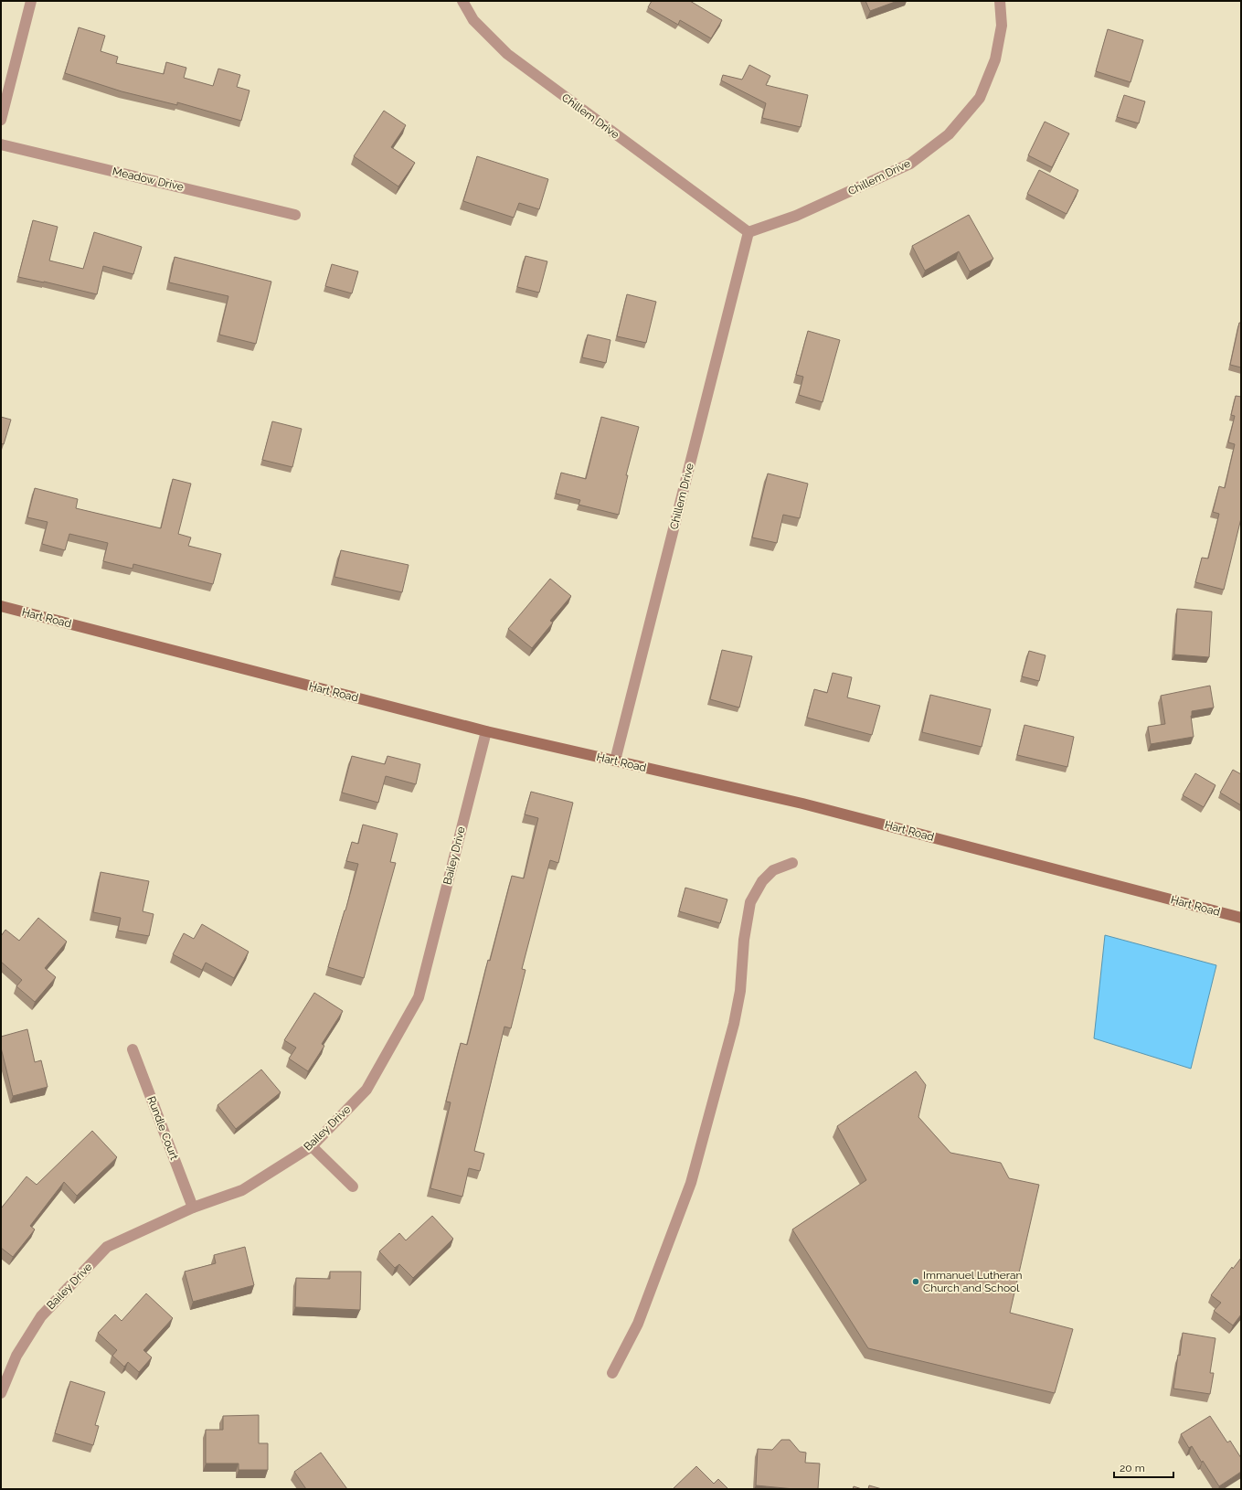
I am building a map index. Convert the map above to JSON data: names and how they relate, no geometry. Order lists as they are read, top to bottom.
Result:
{
  "streets": {
    "street": [
      "Chillem Drive",
      "Meadow Drive",
      "Hart Road",
      "Bailey Drive",
      "Rundle Court"
    ]
  },
  "crossings": [
    ["Chillem Drive", "Hart Road"],
    ["Hart Road", "Bailey Drive"],
    ["Bailey Drive", "Rundle Court"]
  ],
  "places": ["Immanuel Lutheran Church and School"],
  "scale_bar": "20 m"
}
